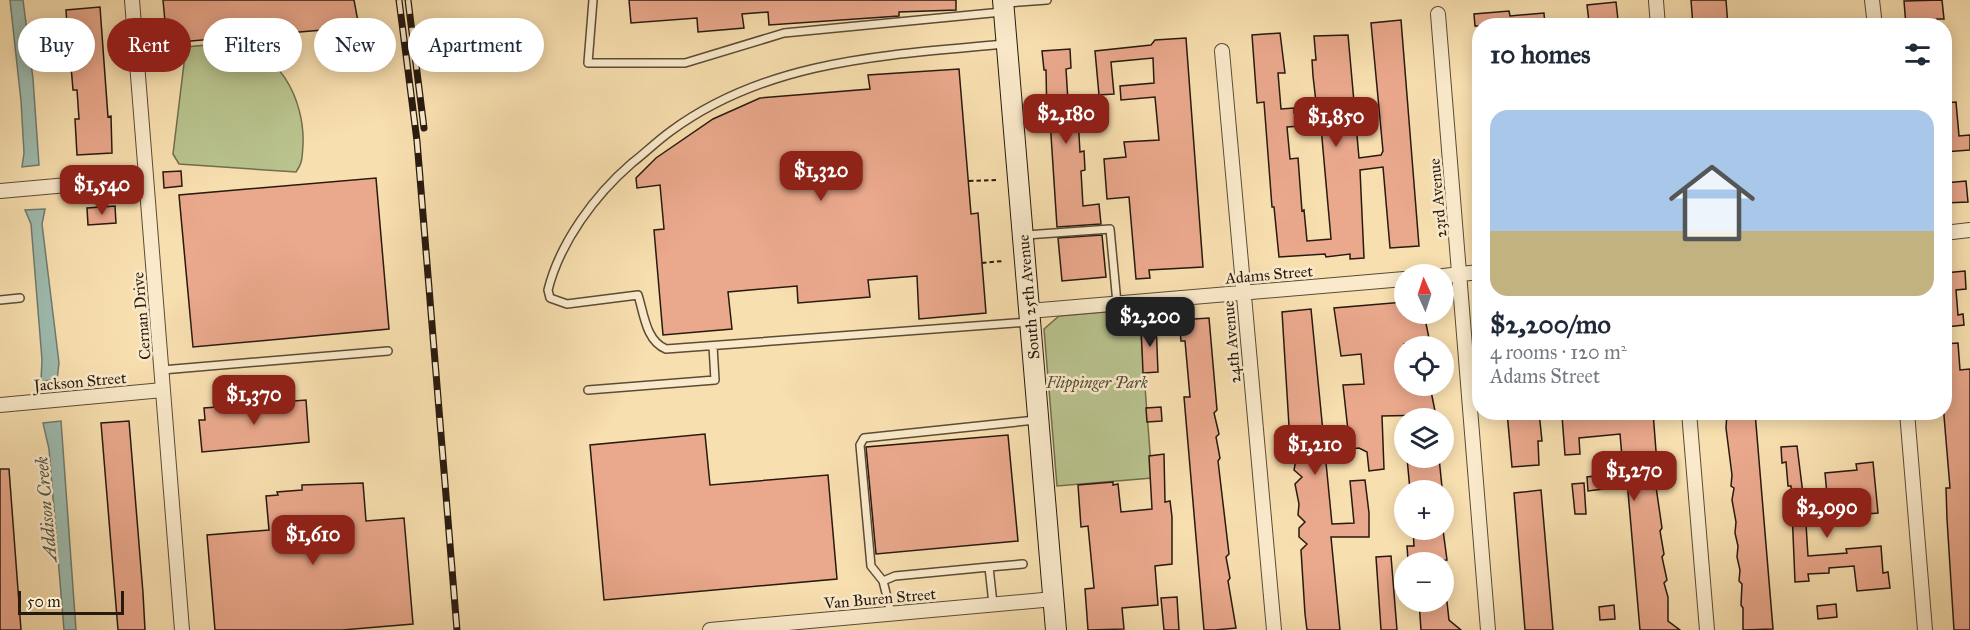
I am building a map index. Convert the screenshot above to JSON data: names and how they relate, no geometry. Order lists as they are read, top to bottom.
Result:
{
  "streets": {
    "main road": ["South 25th Avenue"],
    "street": [
      "23rd Avenue",
      "Adams Street",
      "Cernan Drive",
      "24th Avenue",
      "Jackson Street",
      "Van Buren Street"
    ]
  },
  "crossings": [
    ["Adams Street", "South 25th Avenue"],
    ["Adams Street", "24th Avenue"],
    ["South 25th Avenue", "Van Buren Street"],
    ["Cernan Drive", "Jackson Street"]
  ],
  "water": ["Addison Creek"],
  "parks": ["Flippinger Park"],
  "scale_bar": "50 m",
  "north": "top",
  "page": {
    "chip": [
      "Buy",
      "Rent",
      "Filters",
      "New",
      "Apartment"
    ],
    "heading": "10 homes",
    "list": [
      {
        "name": "$2,200/mo",
        "note": "4 rooms · 120 m² · Adams Street"
      }
    ],
    "price": [
      "$2,180",
      "$1,850",
      "$1,320",
      "$1,540",
      "$2,200",
      "$1,370",
      "$1,210",
      "$1,270",
      "$2,090",
      "$1,610"
    ],
    "map_buttons": ["+", "−"],
    "scale": "50 m"
  }
}
